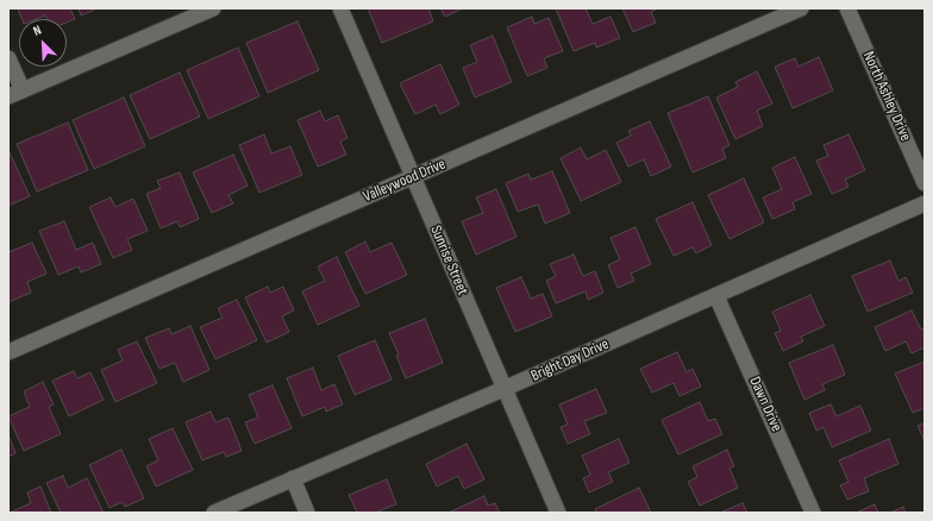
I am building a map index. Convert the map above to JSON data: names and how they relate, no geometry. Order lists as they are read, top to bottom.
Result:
{
  "streets": {
    "street": [
      "North Ashley Drive",
      "Valleywood Drive",
      "Sunrise Street",
      "Bright Day Drive",
      "Dawn Drive"
    ]
  },
  "crossings": [
    ["Valleywood Drive", "Sunrise Street"],
    ["Sunrise Street", "Bright Day Drive"],
    ["Bright Day Drive", "Dawn Drive"]
  ],
  "north": "top left"
}
